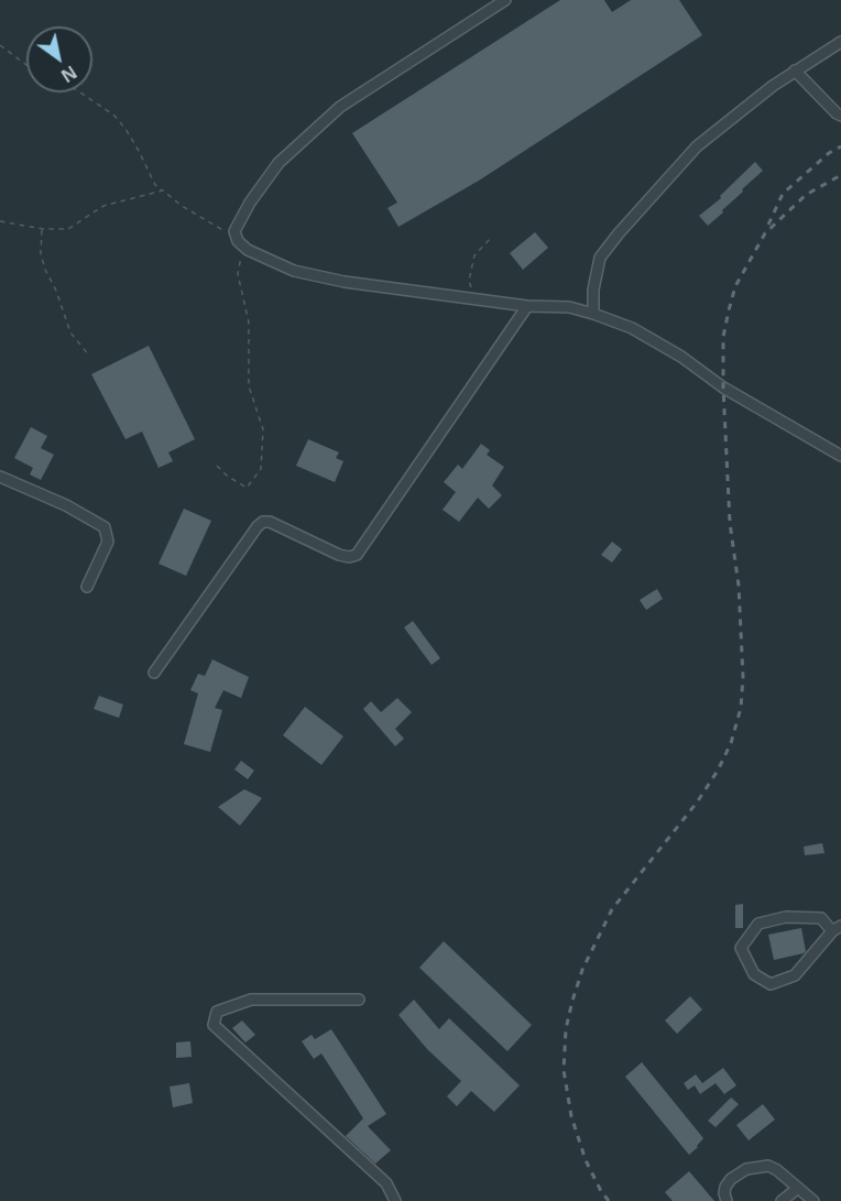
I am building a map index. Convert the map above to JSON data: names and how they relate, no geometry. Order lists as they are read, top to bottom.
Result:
{
  "north": "bottom right"
}
